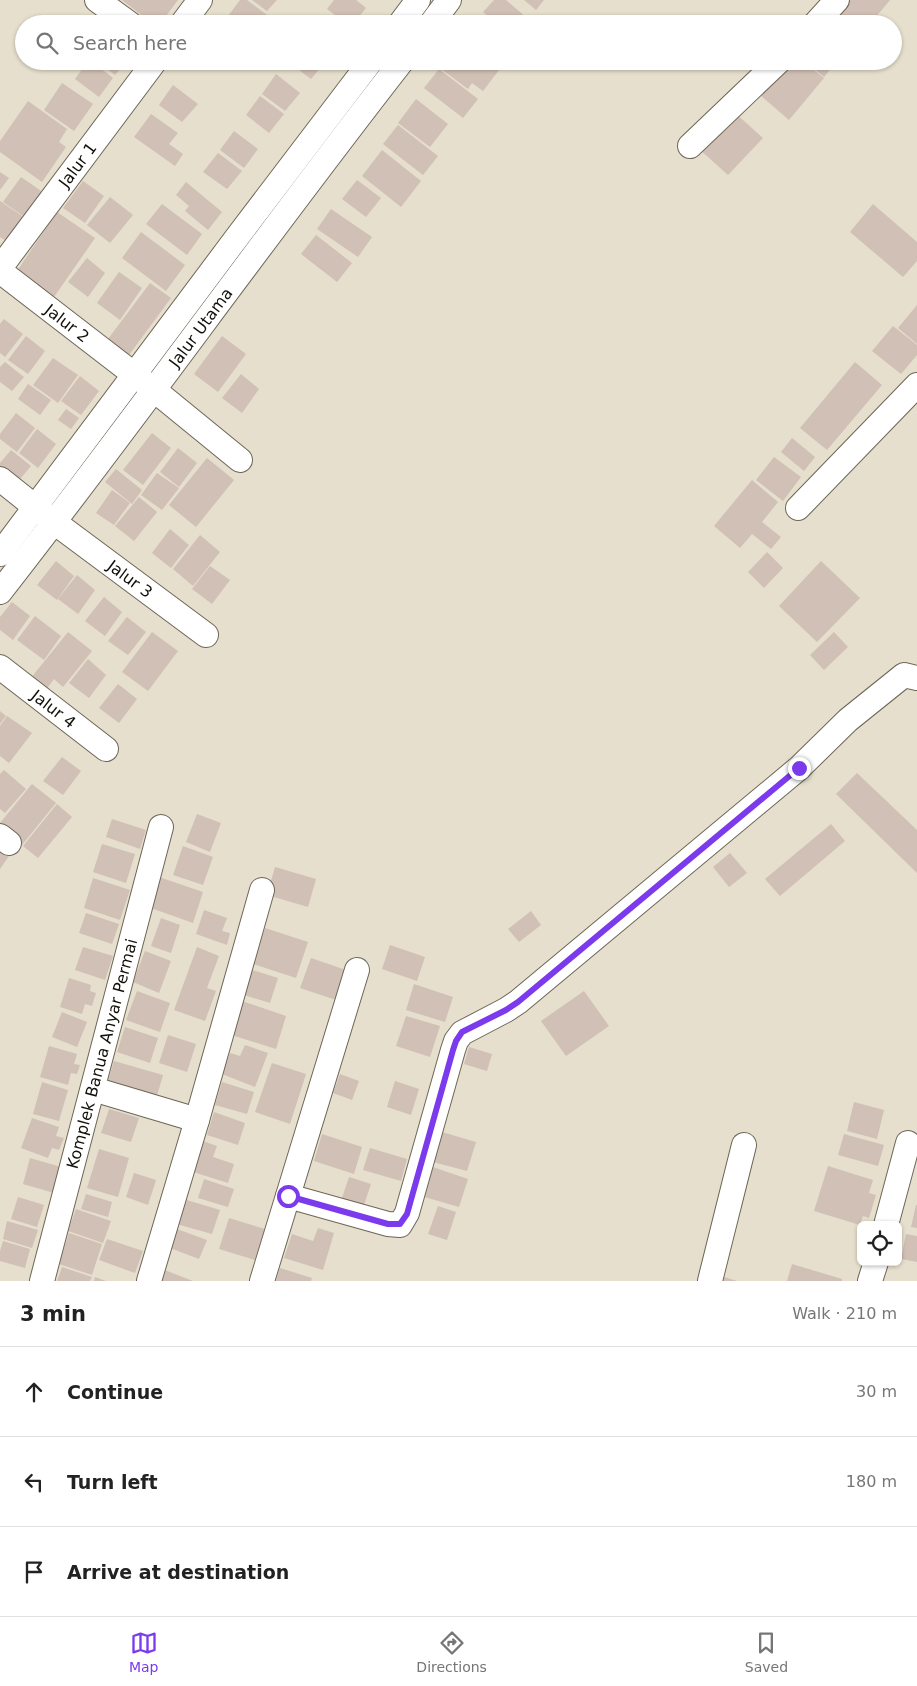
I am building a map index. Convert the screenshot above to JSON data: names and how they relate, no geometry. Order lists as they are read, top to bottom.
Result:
{
  "streets": {
    "street": [
      "Jalur 1",
      "Jalur 2",
      "Jalur Utama",
      "Jalur 3",
      "Jalur 4",
      "Komplek Banua Anyar Permai"
    ]
  },
  "crossings": [
    ["Jalur 1", "Jalur 2"],
    ["Jalur 2", "Jalur Utama"],
    ["Jalur Utama", "Jalur 3"]
  ],
  "page": {
    "search": "Search here",
    "heading": ["3 min", "Walk · 210 m"],
    "list": [
      ["Continue", "30 m"],
      ["Turn left", "180 m"],
      "Arrive at destination"
    ],
    "nav": ["Map", "Directions", "Saved"]
  }
}
